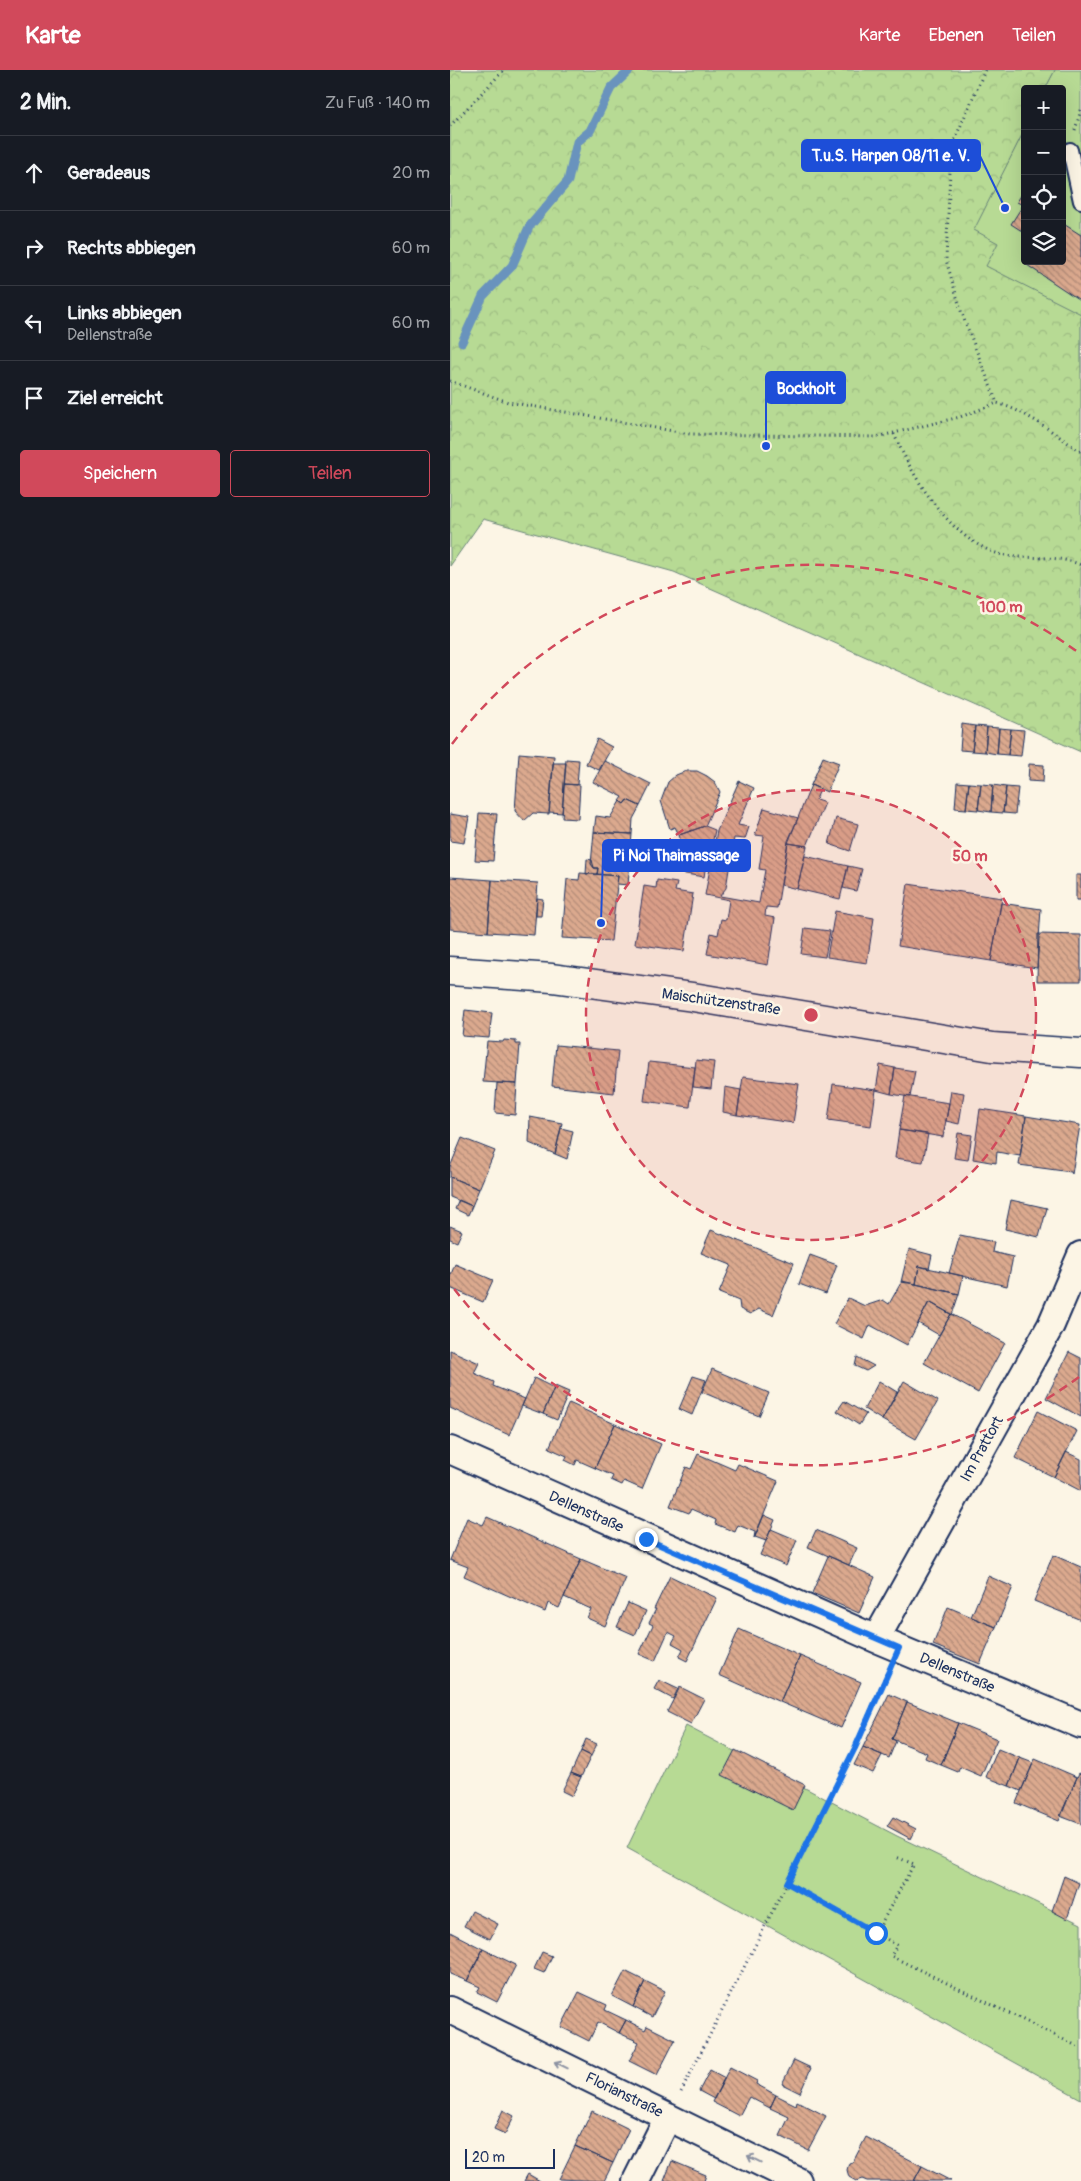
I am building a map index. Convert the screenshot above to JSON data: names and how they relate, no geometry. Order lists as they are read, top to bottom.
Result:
{
  "streets": {
    "street": [
      "Maischützenstraße",
      "Im Prattort",
      "Dellenstraße",
      "Florianstraße"
    ]
  },
  "crossings": [
    ["Im Prattort", "Dellenstraße"]
  ],
  "one_way": ["Florianstraße"],
  "places": ["T.u.S. Harpen 08/11 e. V.", "Bockholt", "Pi Noi Thaimassage"],
  "scale_bar": "20 m",
  "page": {
    "header": "Karte",
    "nav": ["Karte", "Ebenen", "Teilen"],
    "heading": ["2 Min.", "Zu Fuß · 140 m"],
    "map_buttons": ["+", "−"],
    "list": [
      ["Geradeaus", "20 m"],
      ["Rechts abbiegen", "60 m"],
      ["Links abbiegen", "Dellenstraße", "60 m"],
      "Ziel erreicht"
    ],
    "buttons": ["Speichern", "Teilen"],
    "scale": "20 m"
  },
  "rings": ["100 m", "50 m"]
}
